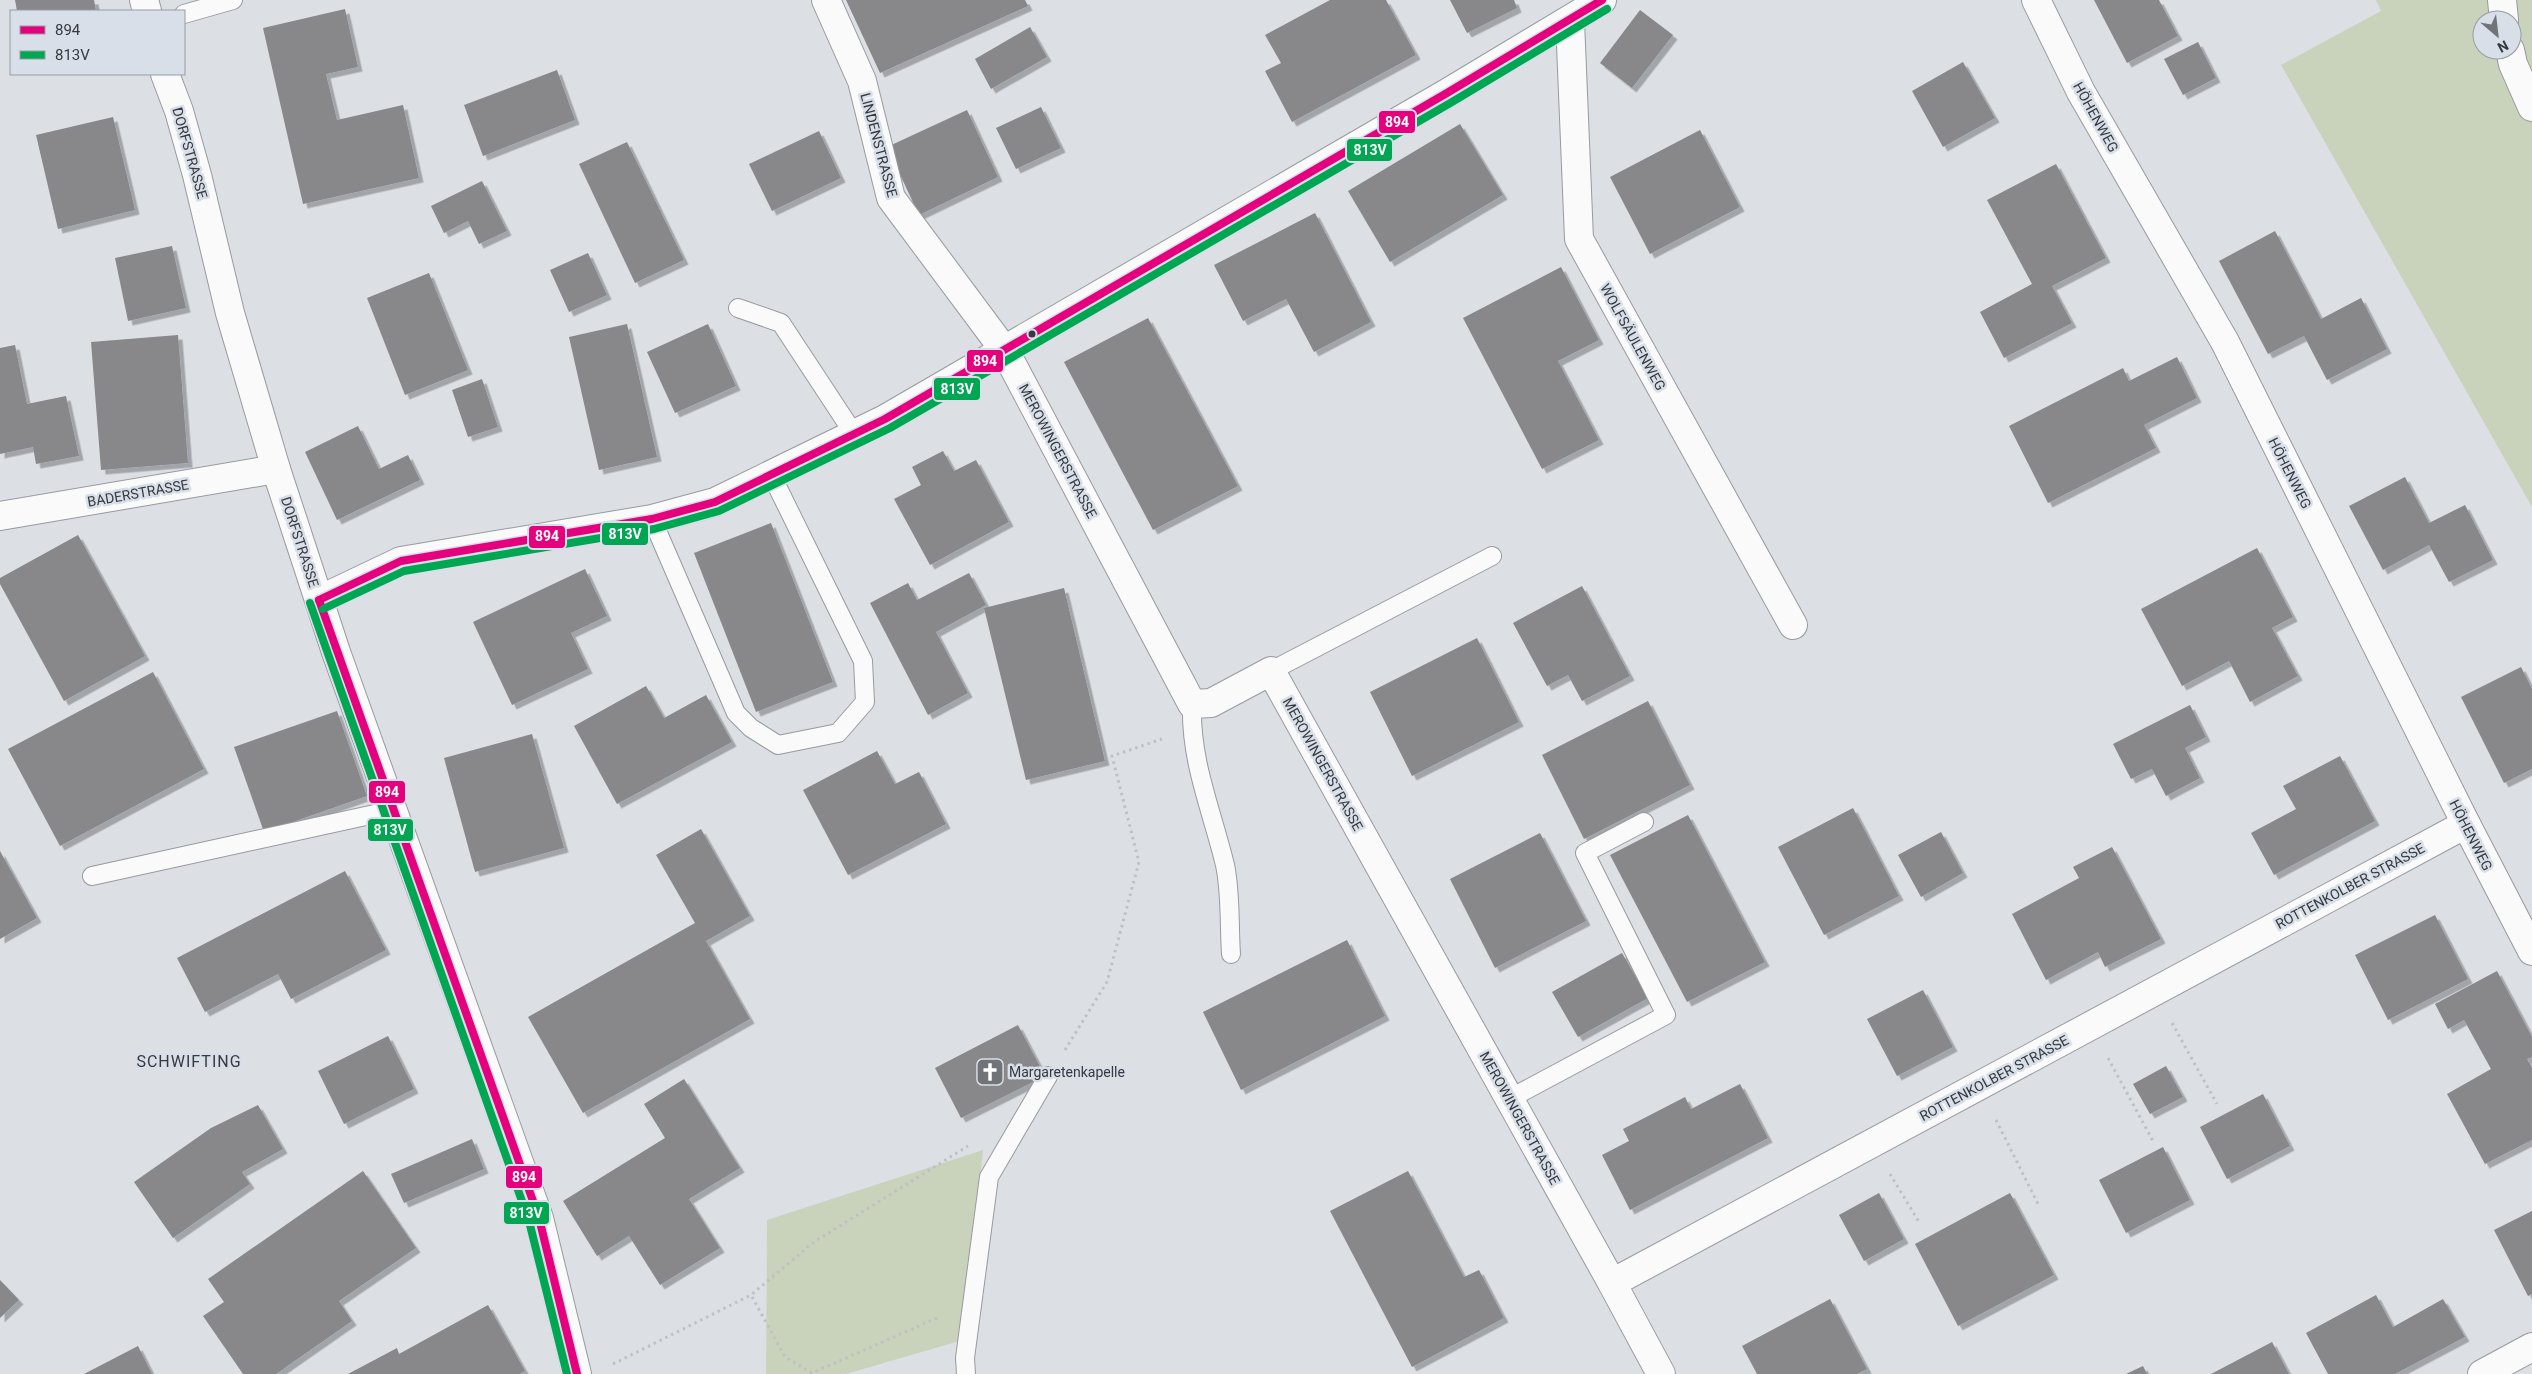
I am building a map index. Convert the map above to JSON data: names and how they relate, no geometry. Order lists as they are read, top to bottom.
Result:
{
  "streets": {
    "street": [
      "HÖHENWEG",
      "LINDENSTRASSE",
      "DORFSTRASSE",
      "WOLFSÄULENWEG",
      "MEROWINGERSTRASSE",
      "BADERSTRASSE",
      "ROTTENKOLBER STRASSE"
    ]
  },
  "crossings": [
    ["HÖHENWEG", "ROTTENKOLBER STRASSE"],
    ["LINDENSTRASSE", "MEROWINGERSTRASSE"],
    ["DORFSTRASSE", "BADERSTRASSE"],
    ["MEROWINGERSTRASSE", "ROTTENKOLBER STRASSE"]
  ],
  "districts": ["SCHWIFTING"],
  "places": {
    "church": ["Margaretenkapelle"]
  },
  "lines": ["transit line 894", "transit line 813V"],
  "legend": ["894", "813V"],
  "north": "bottom right"
}
